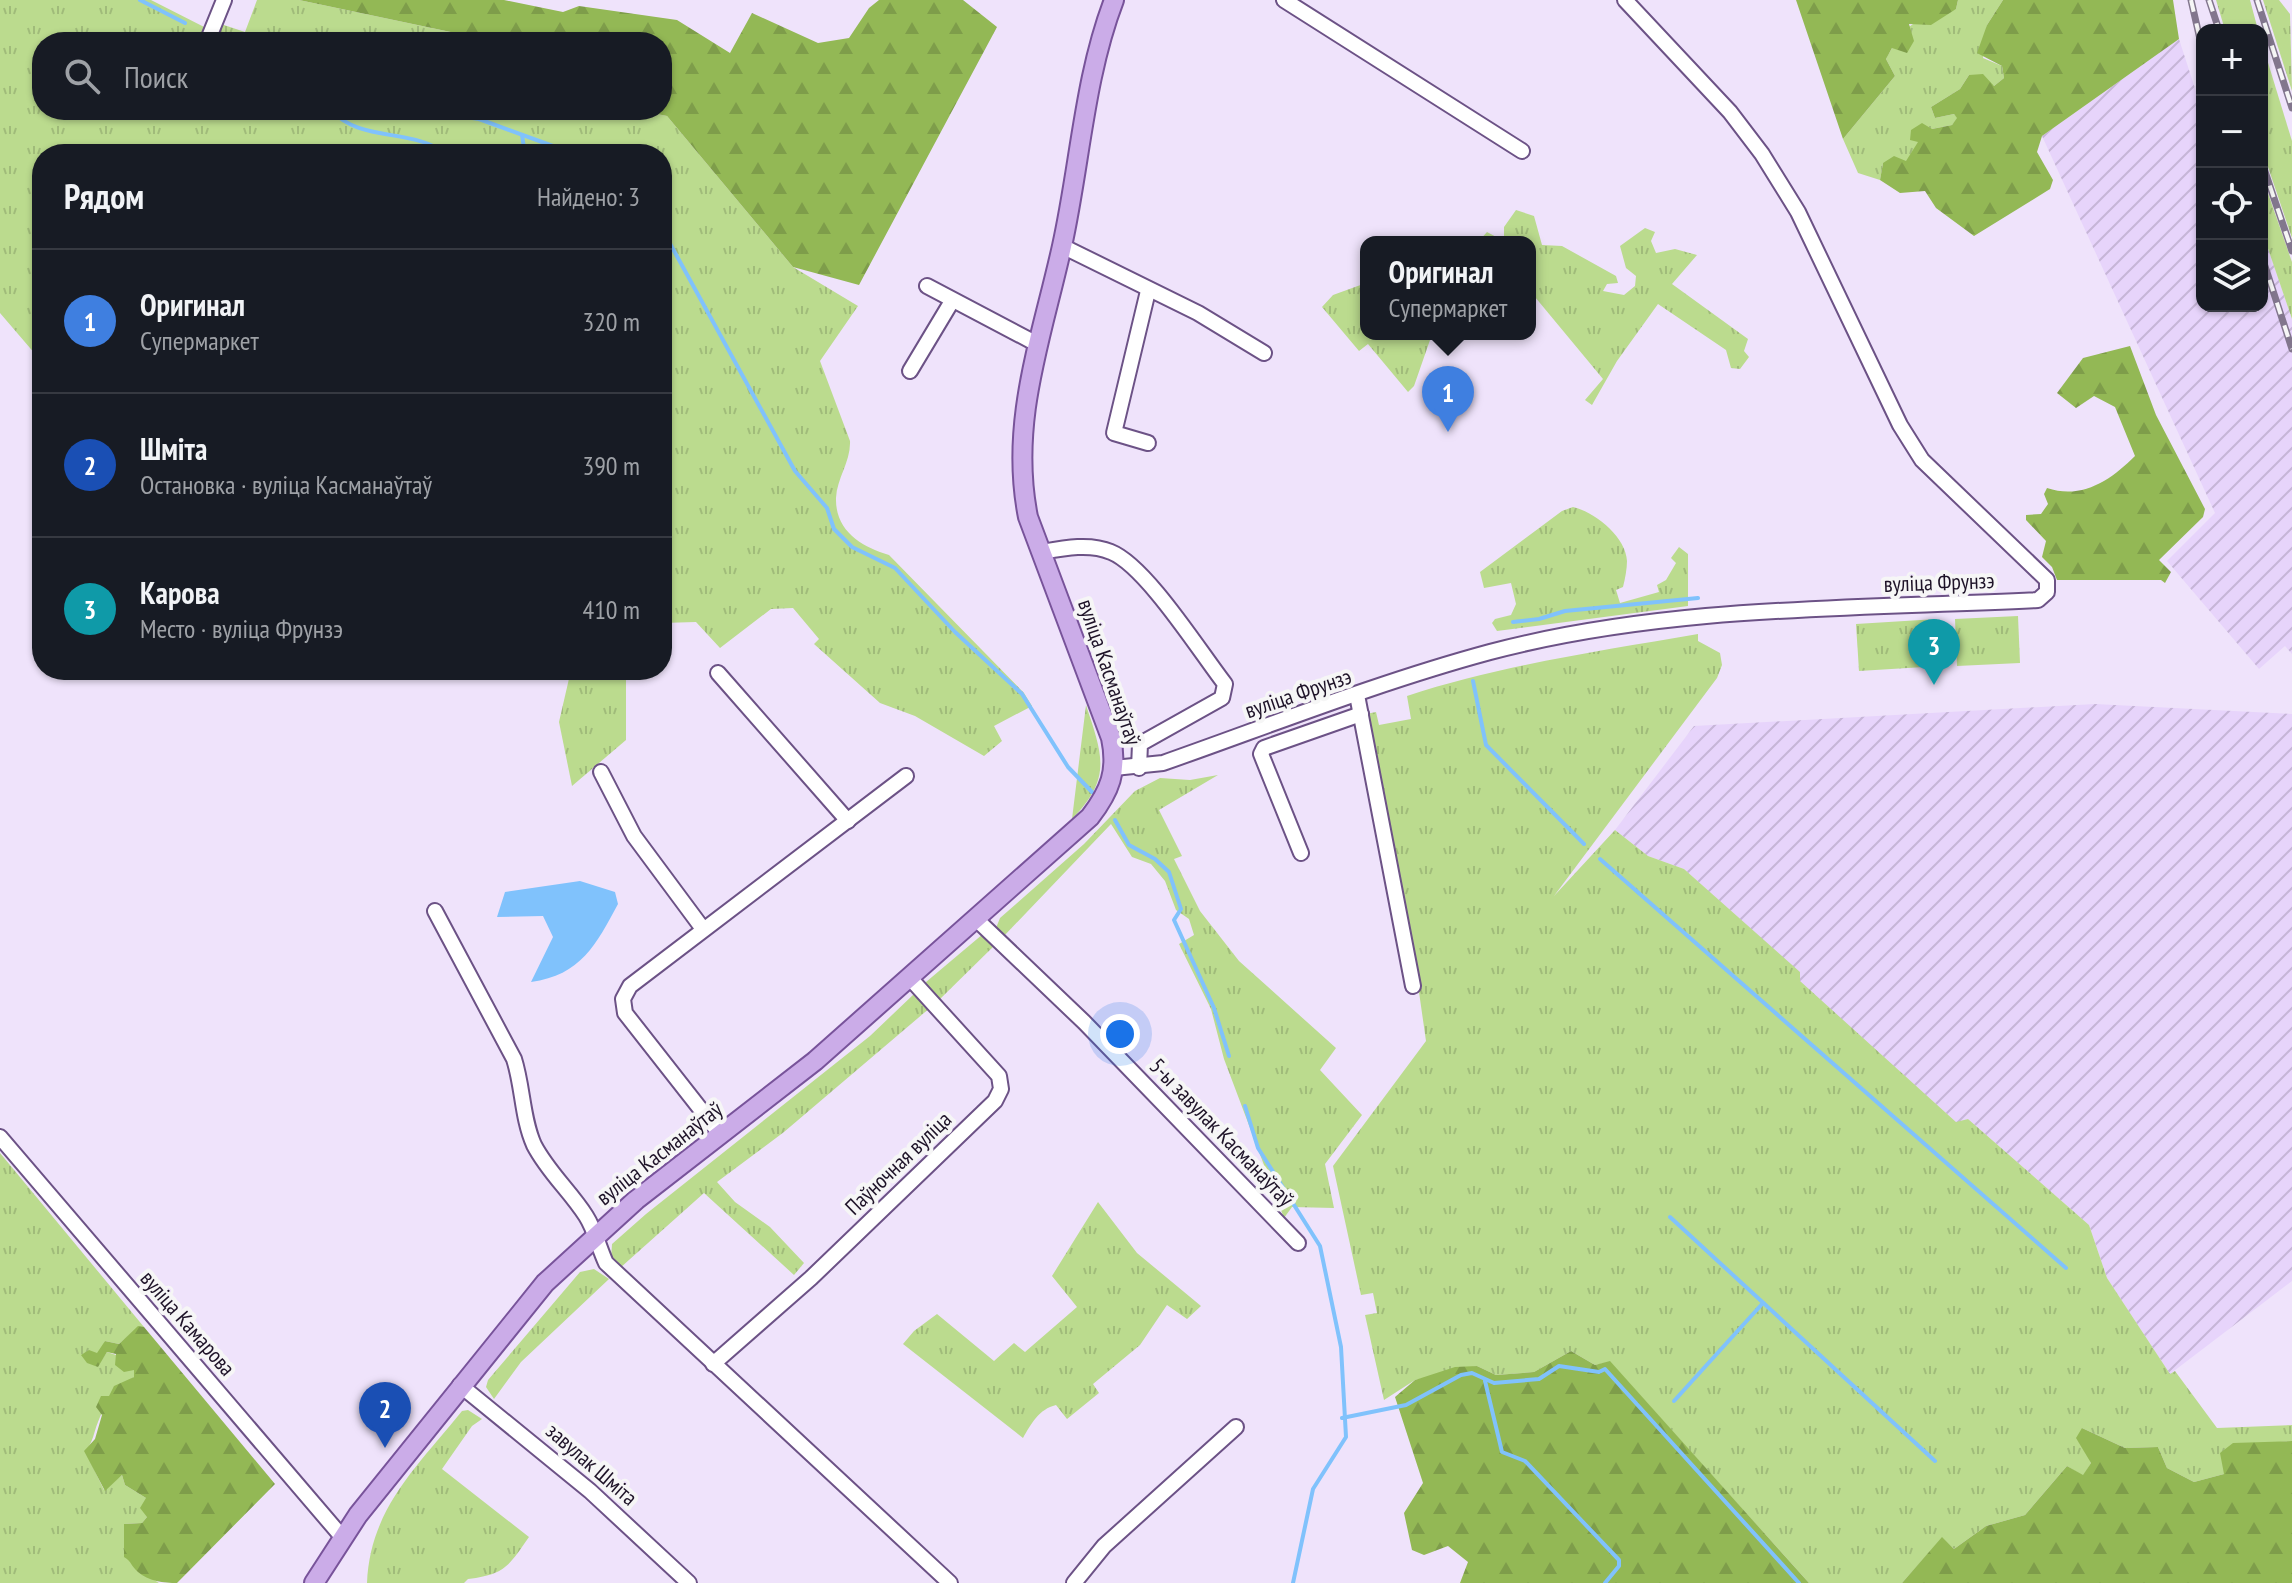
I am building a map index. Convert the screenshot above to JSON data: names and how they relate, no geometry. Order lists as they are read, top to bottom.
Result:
{
  "streets": {
    "main road": ["вуліца Касманаўтаў"],
    "street": [
      "вуліца Фрунзэ",
      "5-ы завулак Касманаўтаў",
      "Паўночная вуліца",
      "вуліца Камарова",
      "завулак Шміта"
    ]
  },
  "crossings": [
    ["вуліца Фрунзэ", "вуліца Касманаўтаў"],
    ["вуліца Касманаўтаў", "5-ы завулак Касманаўтаў"],
    ["вуліца Касманаўтаў", "Паўночная вуліца"],
    ["вуліца Касманаўтаў", "вуліца Камарова"],
    ["вуліца Касманаўтаў", "завулак Шміта"]
  ],
  "page": {
    "map_buttons": ["+", "−"],
    "search": "Поиск",
    "heading": ["Рядом", "Найдено: 3"],
    "popup": ["Оригинал", "Супермаркет"],
    "list": [
      {
        "mark": "1",
        "name": "Оригинал",
        "note": "Супермаркет",
        "value": "320 m"
      },
      {
        "mark": "2",
        "name": "Шміта",
        "note": "Остановка · вуліца Касманаўтаў",
        "value": "390 m"
      },
      {
        "mark": "3",
        "name": "Карова",
        "note": "Место · вуліца Фрунзэ",
        "value": "410 m"
      }
    ],
    "pins": ["1", "3", "2"]
  }
}
